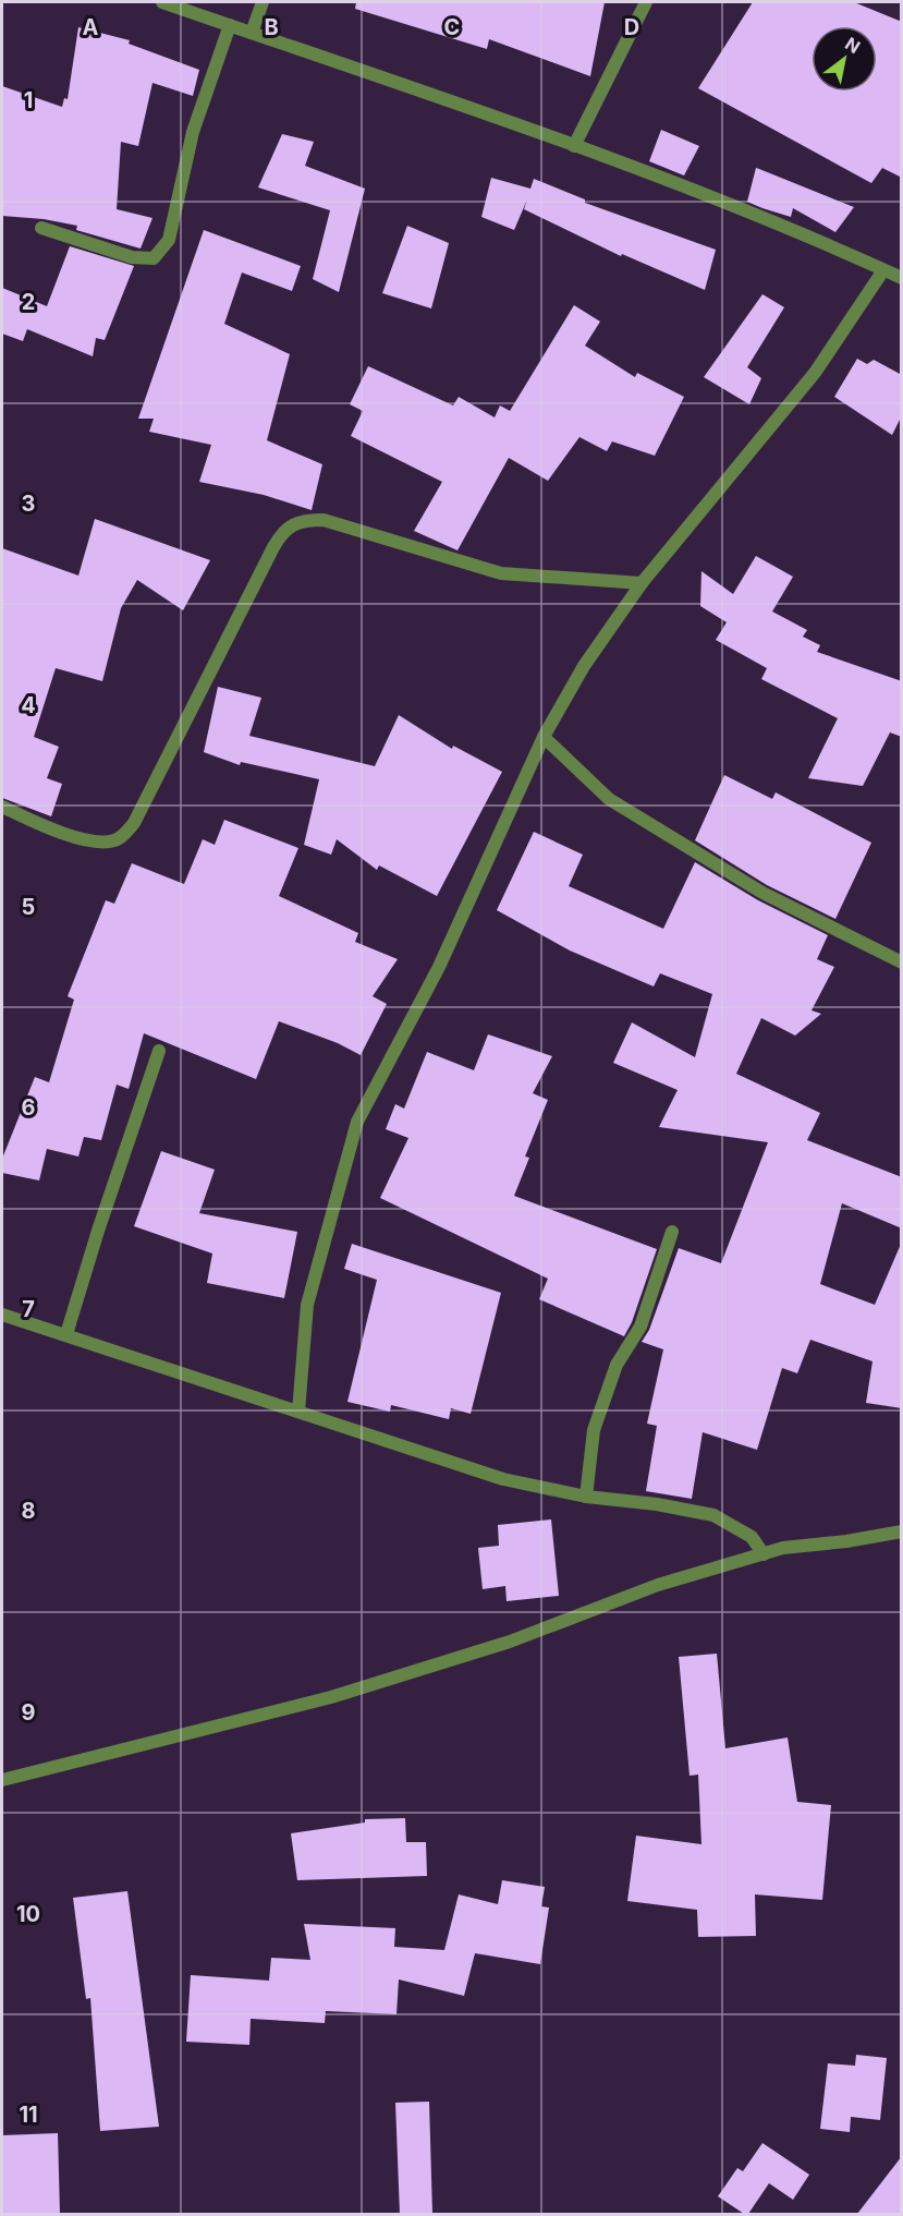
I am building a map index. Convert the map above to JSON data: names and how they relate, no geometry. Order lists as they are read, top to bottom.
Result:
{
  "north": "top right",
  "grid": {
    "columns": [
      "A",
      "B",
      "C",
      "D"
    ],
    "rows": [
      "1",
      "2",
      "3",
      "4",
      "5",
      "6",
      "7",
      "8",
      "9",
      "10",
      "11"
    ]
  }
}
